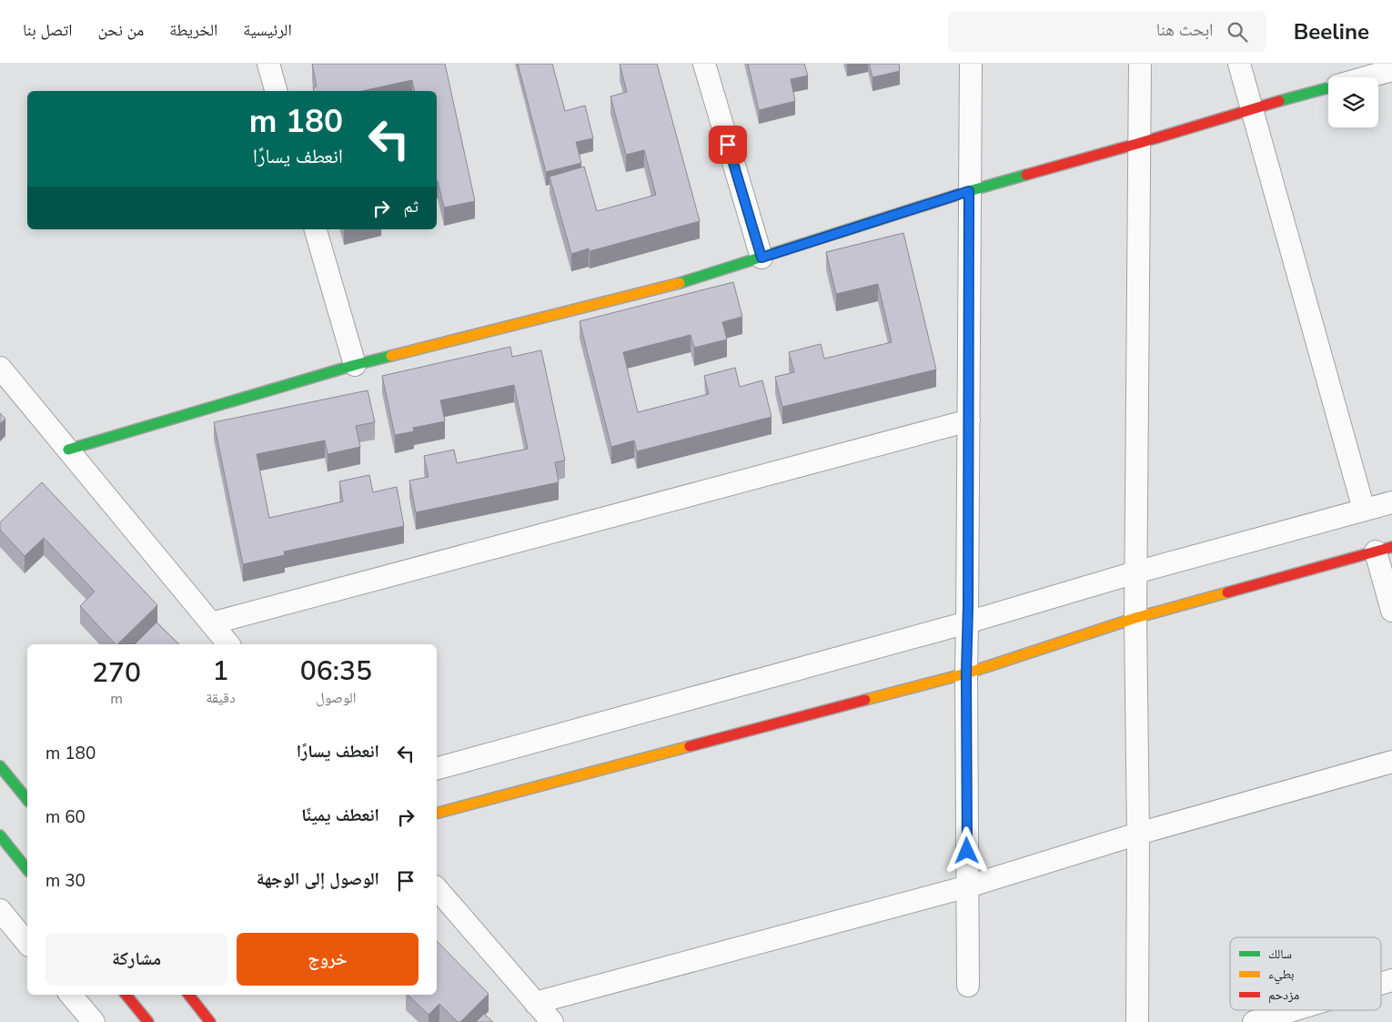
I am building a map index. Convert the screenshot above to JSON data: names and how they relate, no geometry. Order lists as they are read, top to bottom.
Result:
{
  "legend": ["سالك", "بطيء", "مزدحم"],
  "page": {
    "header": "Beeline",
    "search": "ابحث هنا",
    "nav": [
      "الرئيسية",
      "الخريطة",
      "من نحن",
      "اتصل بنا"
    ],
    "turn": ["180 m", "انعطف يسارًا"],
    "then": "ثم",
    "eta": [
      "06:35",
      "الوصول",
      "1",
      "دقيقة",
      "270",
      "m"
    ],
    "list": [
      {
        "name": "انعطف يسارًا",
        "value": "180 m"
      },
      {
        "name": "انعطف يمينًا",
        "value": "60 m"
      },
      {
        "name": "الوصول إلى الوجهة",
        "value": "30 m"
      }
    ],
    "buttons": ["خروج", "مشاركة"]
  }
}
